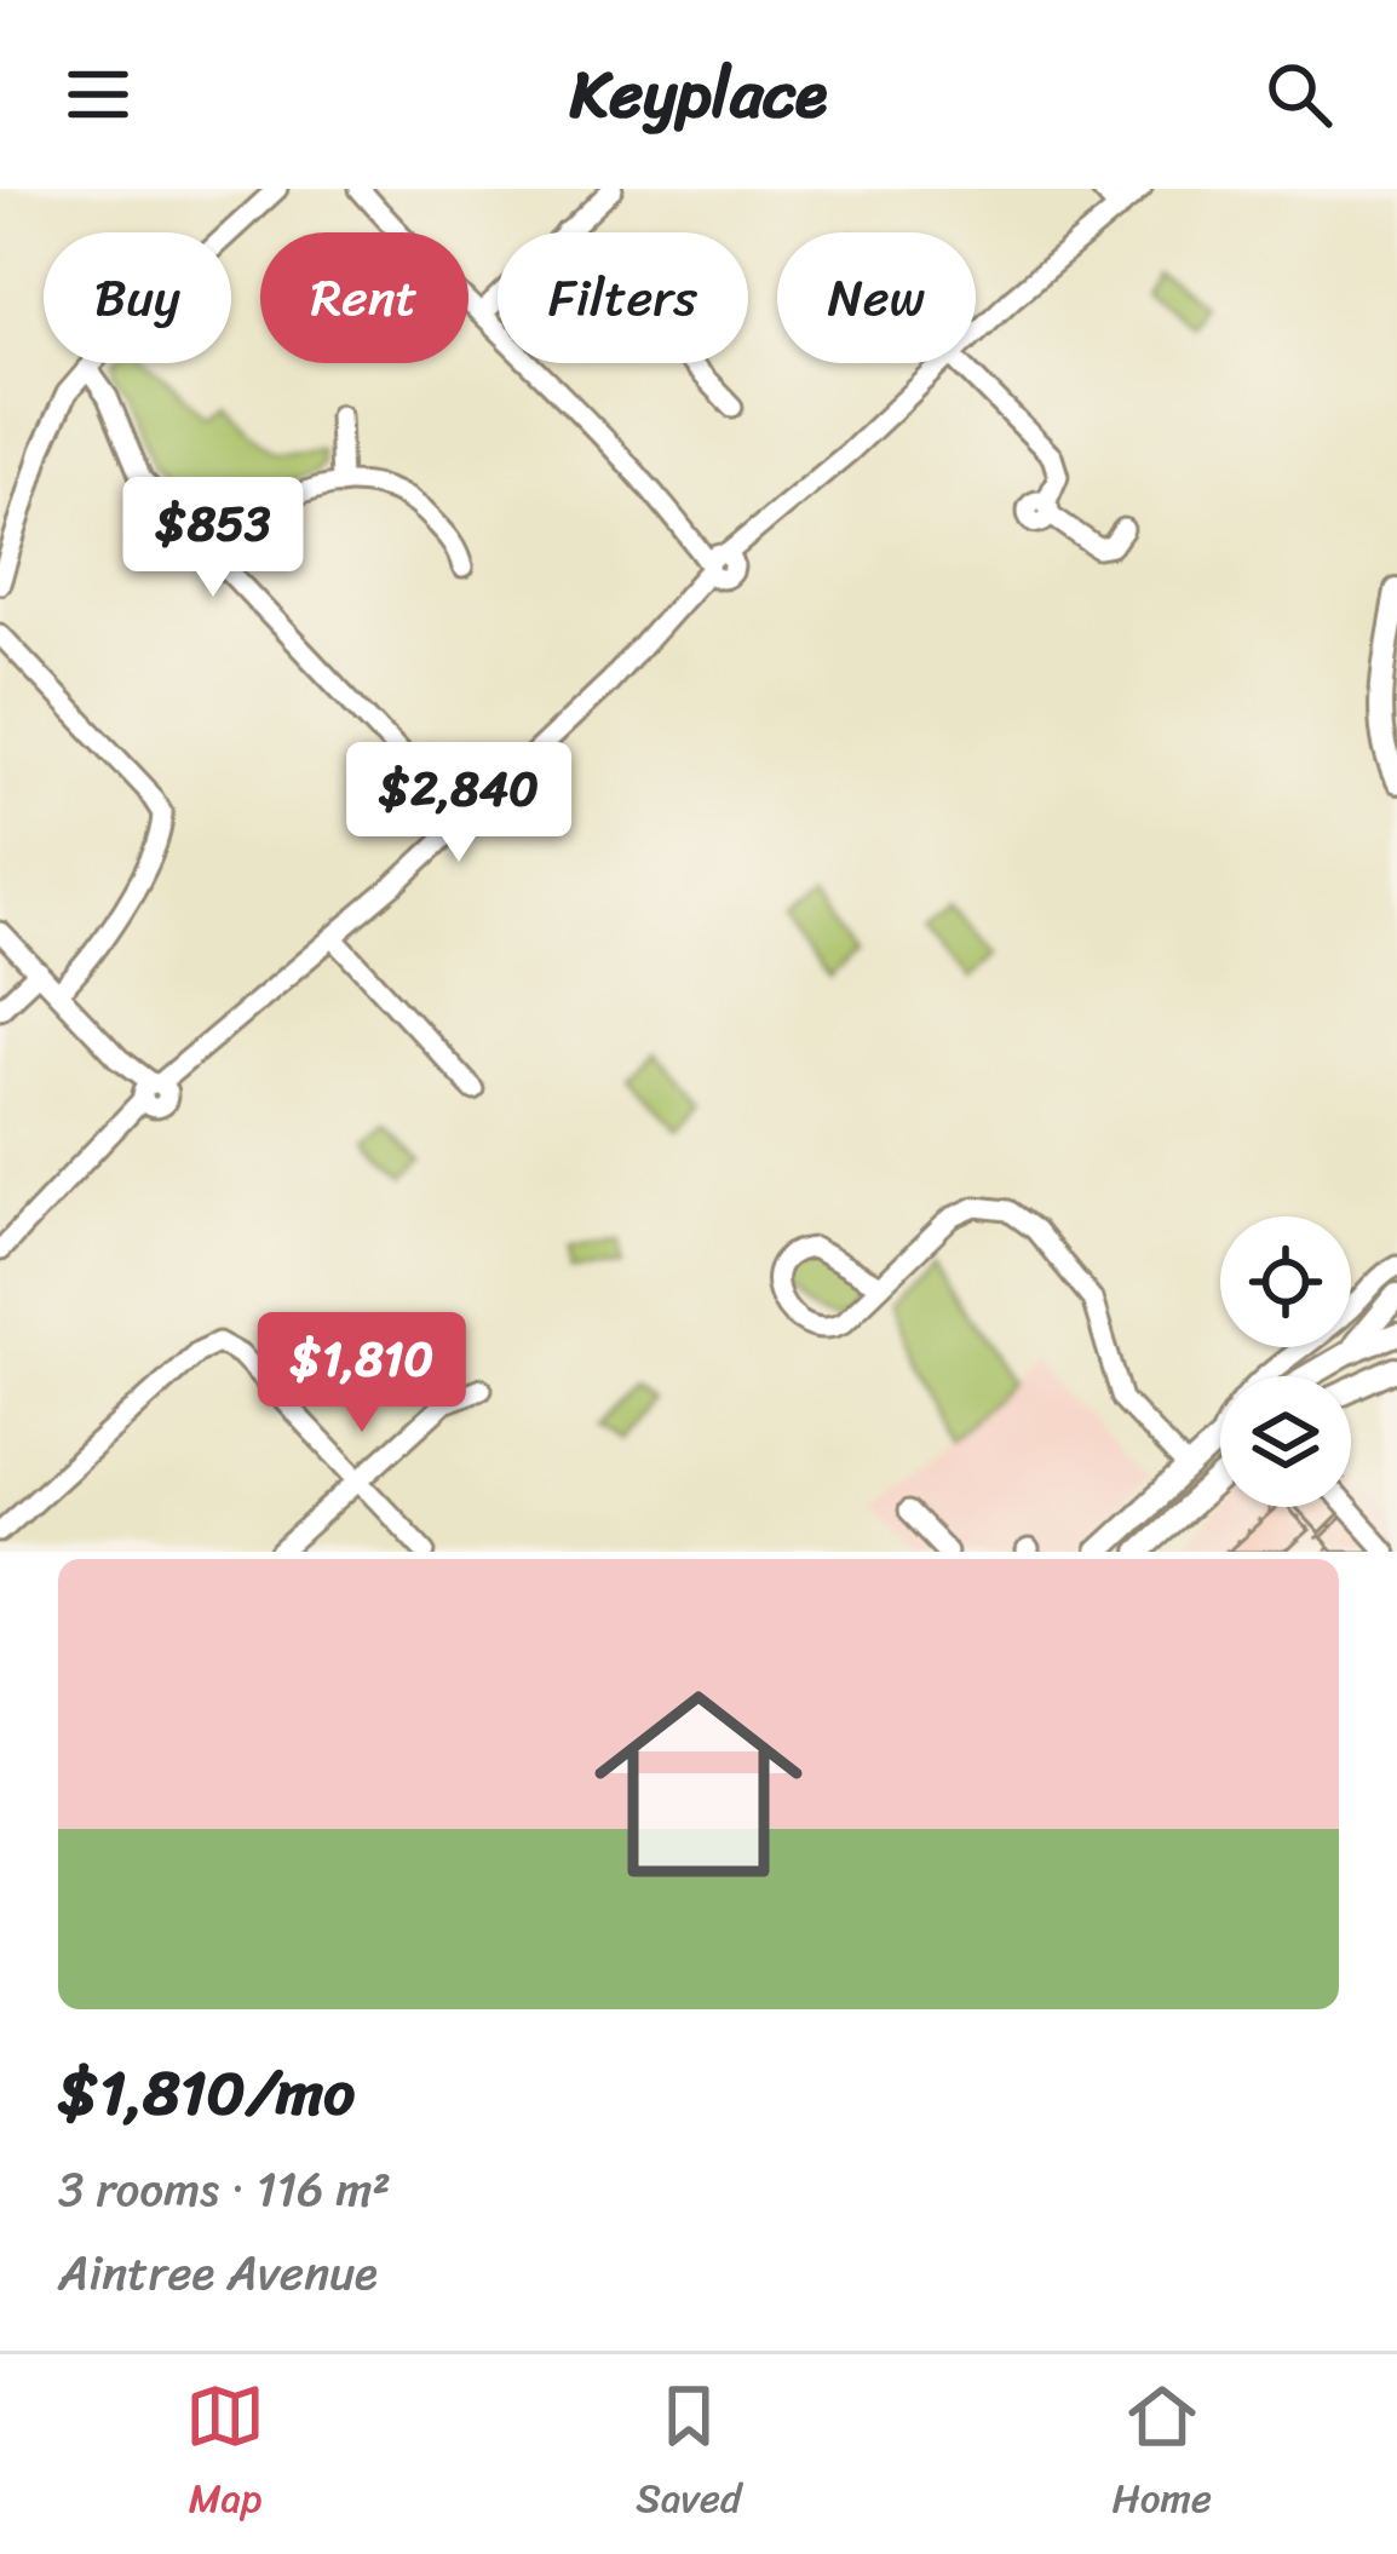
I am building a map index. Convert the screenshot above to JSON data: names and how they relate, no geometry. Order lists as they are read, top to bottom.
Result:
{
  "page": {
    "header": "Keyplace",
    "chip": [
      "Buy",
      "Rent",
      "Filters",
      "New"
    ],
    "price": ["$853", "$2,840", "$1,810"],
    "list": [
      {
        "name": "$1,810/mo",
        "note": "3 rooms · 116 m² · Aintree Avenue"
      }
    ],
    "tabs": ["Map", "Saved", "Home"]
  }
}
